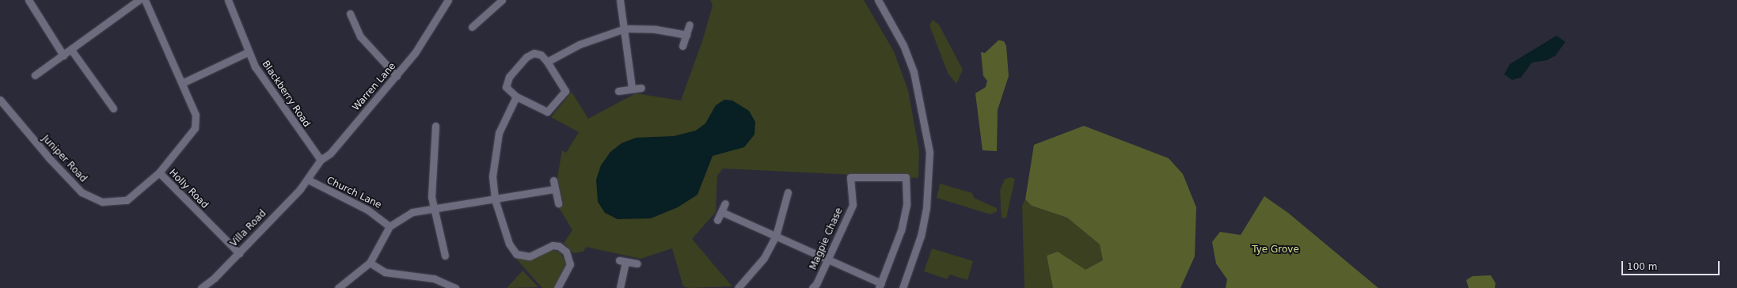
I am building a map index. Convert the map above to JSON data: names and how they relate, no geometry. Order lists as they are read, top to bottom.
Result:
{
  "streets": {
    "street": [
      "Warren Lane",
      "Blackberry Road",
      "Juniper Road",
      "Holly Road",
      "Church Lane",
      "Villa Road",
      "Magpie Chase"
    ]
  },
  "crossings": [
    ["Warren Lane", "Blackberry Road"],
    ["Warren Lane", "Church Lane"],
    ["Warren Lane", "Villa Road"],
    ["Juniper Road", "Holly Road"],
    ["Holly Road", "Villa Road"],
    ["Church Lane", "Villa Road"]
  ],
  "parks": ["Tye Grove"],
  "scale_bar": "100 m"
}
